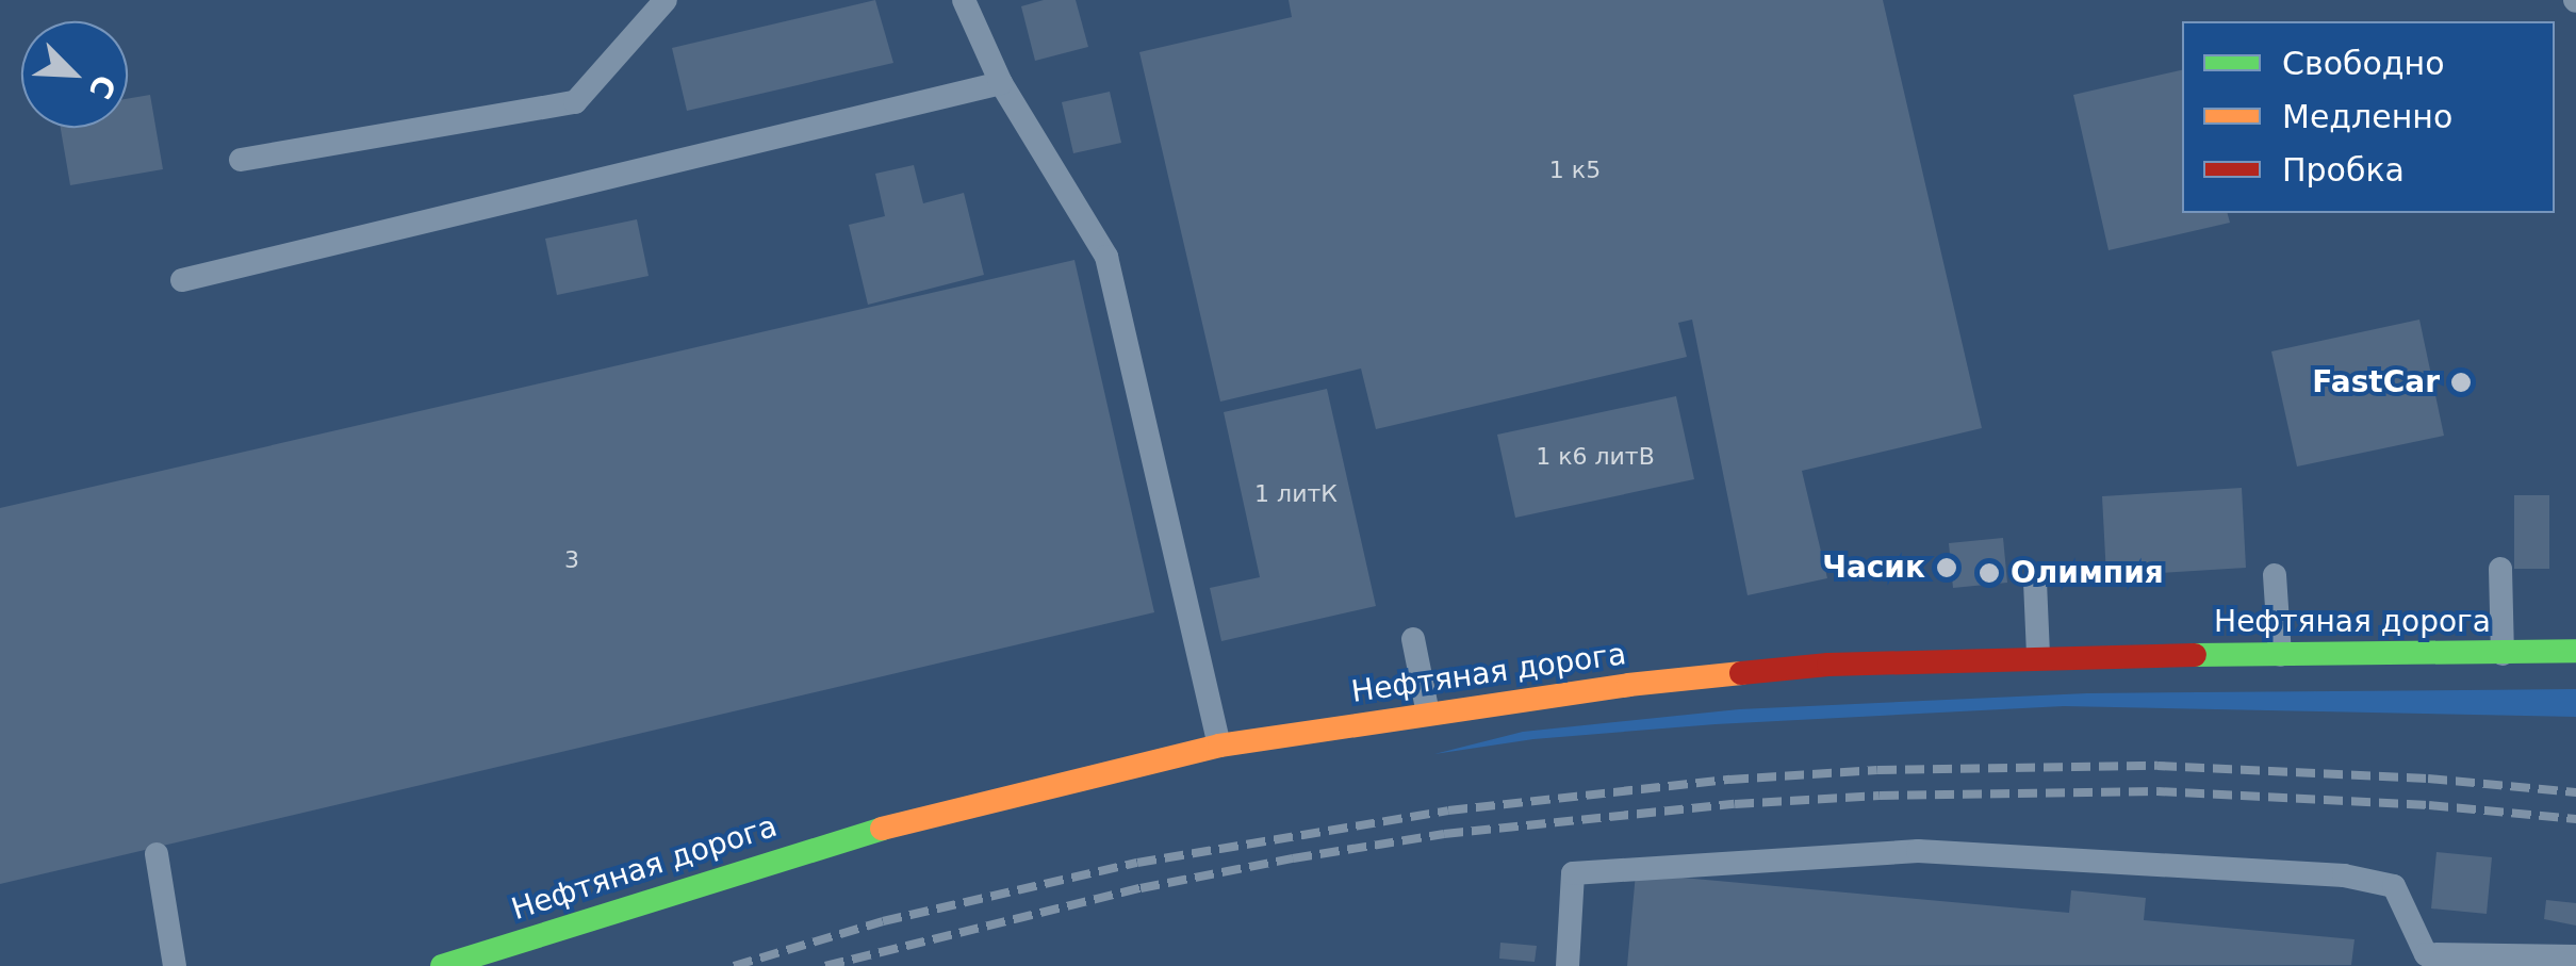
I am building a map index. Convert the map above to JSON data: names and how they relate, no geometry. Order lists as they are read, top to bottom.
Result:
{
  "streets": {
    "street": ["Нефтяная дорога"]
  },
  "places": ["FastCar", "Часик", "Олимпия"],
  "house_numbers": [
    "1 к5",
    "1 к6 литВ",
    "1 литК",
    "3"
  ],
  "legend": ["Свободно", "Медленно", "Пробка"],
  "north": "bottom right"
}
